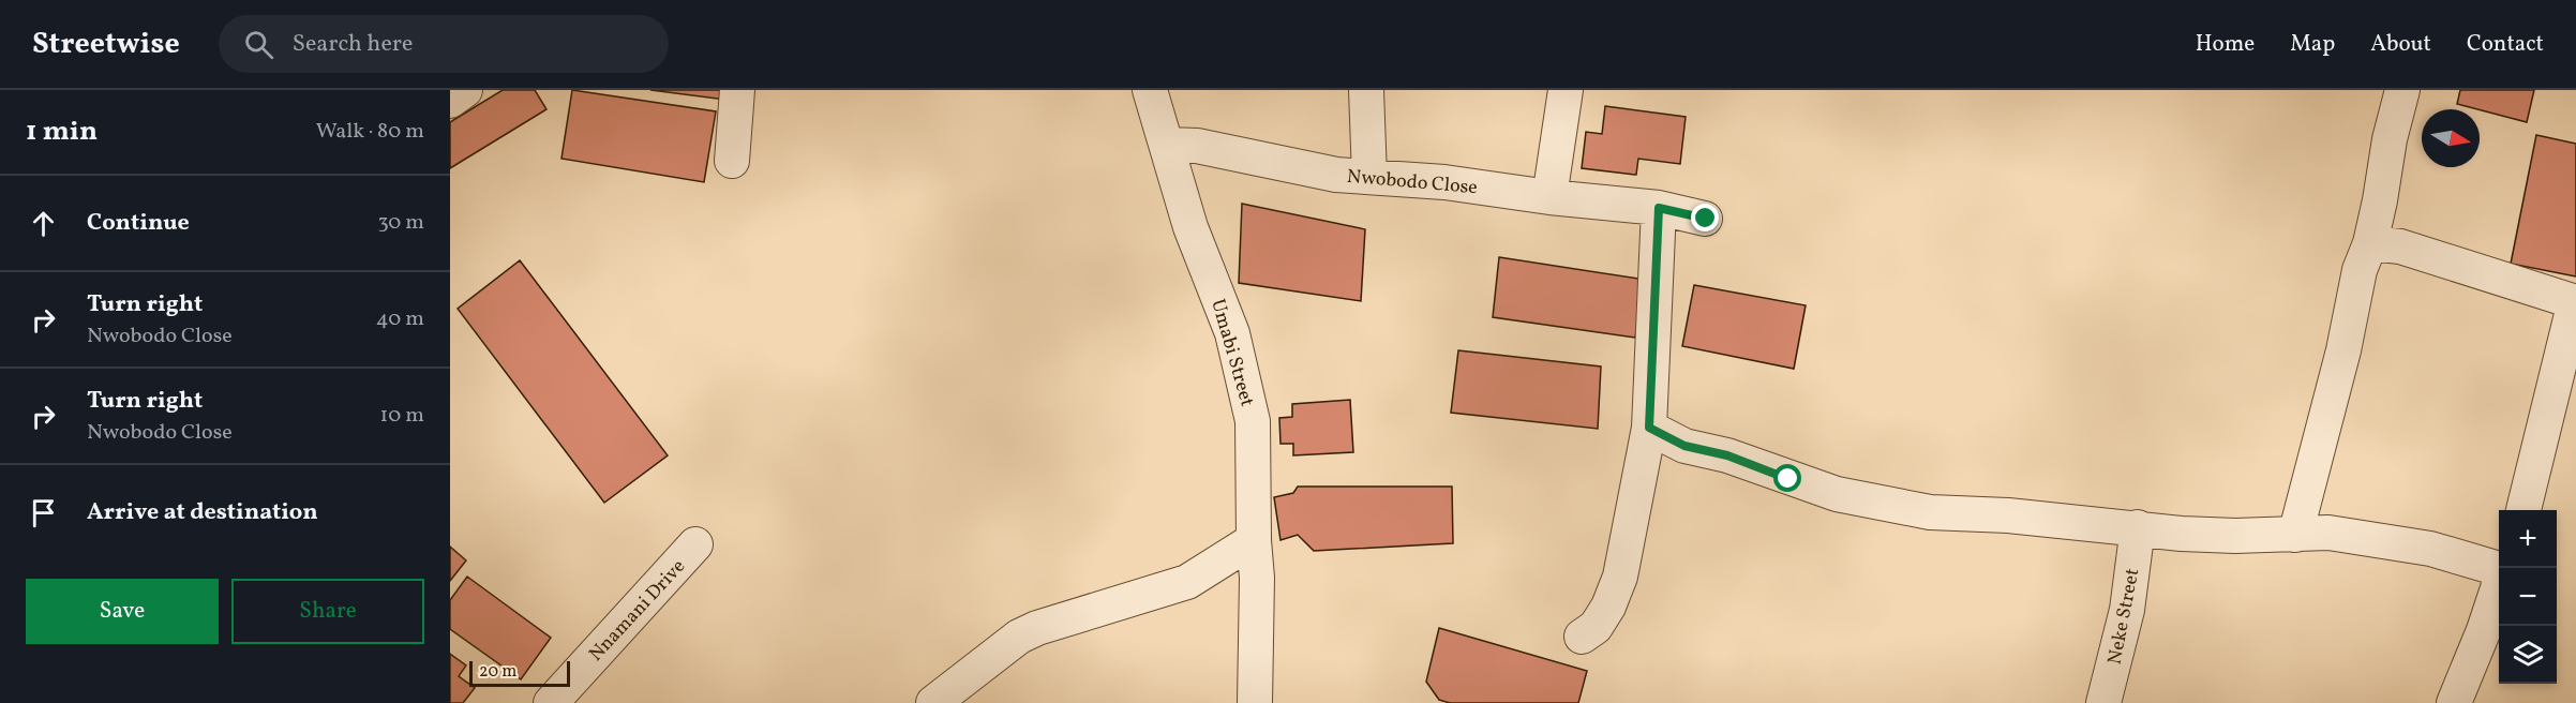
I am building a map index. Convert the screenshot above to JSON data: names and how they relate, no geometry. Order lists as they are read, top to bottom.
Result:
{
  "streets": {
    "street": [
      "Nwobodo Close",
      "Umabi Street",
      "Nnamani Drive",
      "Neke Street"
    ]
  },
  "crossings": [
    ["Nwobodo Close", "Umabi Street"]
  ],
  "scale_bar": "20 m",
  "north": "right",
  "page": {
    "header": "Streetwise",
    "search": "Search here",
    "nav": [
      "Home",
      "Map",
      "About",
      "Contact"
    ],
    "heading": ["1 min", "Walk · 80 m"],
    "list": [
      ["Continue", "30 m"],
      ["Turn right", "Nwobodo Close", "40 m"],
      ["Turn right", "Nwobodo Close", "10 m"],
      "Arrive at destination"
    ],
    "map_buttons": ["+", "−"],
    "buttons": ["Save", "Share"],
    "scale": "20 m"
  }
}
